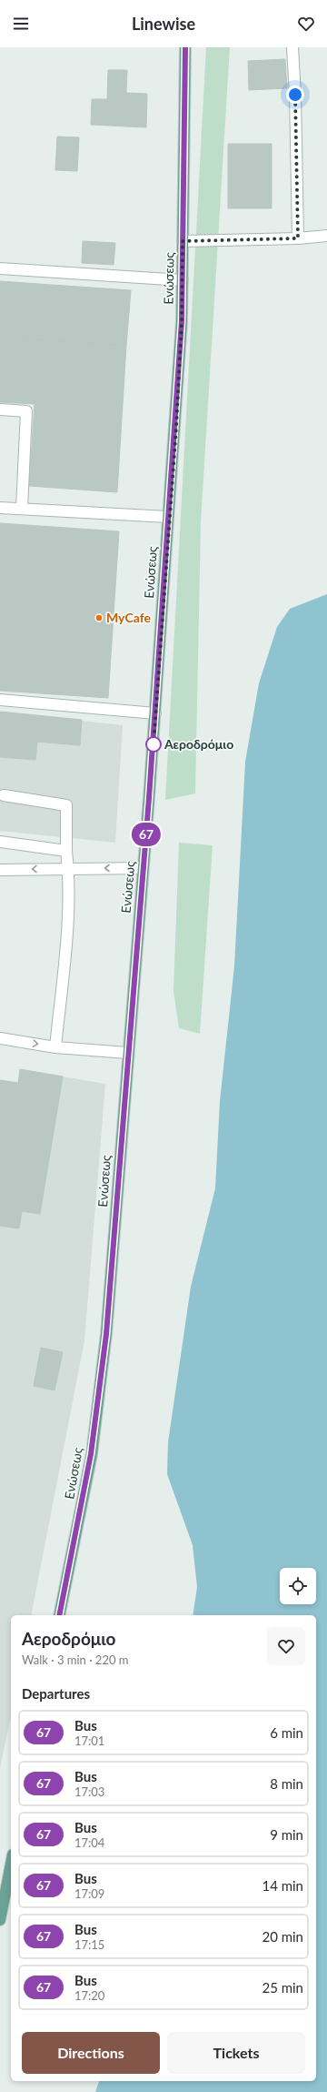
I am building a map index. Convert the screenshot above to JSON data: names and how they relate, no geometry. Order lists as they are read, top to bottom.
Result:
{
  "streets": {
    "main road": ["Ενώσεως"]
  },
  "places": ["MyCafe", "Αεροδρόμιο"],
  "lines": ["bus line 67"],
  "page": {
    "header": "Linewise",
    "on_map": "67",
    "heading": [
      ["Αεροδρόμιο", "Walk · 3 min · 220 m"],
      "Departures"
    ],
    "list": [
      {
        "mark": "67",
        "name": "Bus",
        "note": "17:01",
        "value": "6 min"
      },
      {
        "mark": "67",
        "name": "Bus",
        "note": "17:03",
        "value": "8 min"
      },
      {
        "mark": "67",
        "name": "Bus",
        "note": "17:04",
        "value": "9 min"
      },
      {
        "mark": "67",
        "name": "Bus",
        "note": "17:09",
        "value": "14 min"
      },
      {
        "mark": "67",
        "name": "Bus",
        "note": "17:15",
        "value": "20 min"
      },
      {
        "mark": "67",
        "name": "Bus",
        "note": "17:20",
        "value": "25 min"
      }
    ],
    "buttons": ["Directions", "Tickets"]
  }
}
